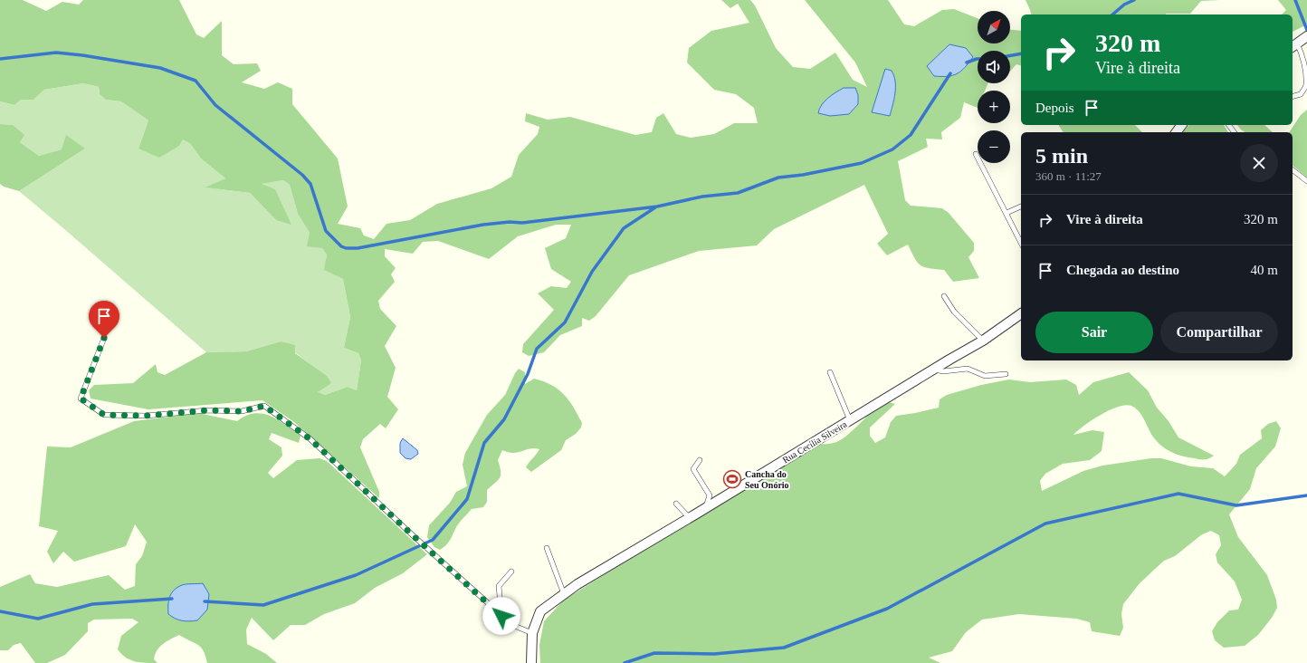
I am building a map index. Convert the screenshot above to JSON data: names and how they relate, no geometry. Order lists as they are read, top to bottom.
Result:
{
  "streets": {
    "street": ["Rua Cecília Silveira"]
  },
  "places": {
    "sports": ["Cancha do Seu Onório"]
  },
  "north": "top right",
  "page": {
    "map_buttons": ["+", "−"],
    "turn": ["320 m", "Vire à direita"],
    "then": "Depois",
    "heading": ["5 min", "360 m · 11:27"],
    "list": [
      {
        "name": "Vire à direita",
        "value": "320 m"
      },
      {
        "name": "Chegada ao destino",
        "value": "40 m"
      }
    ],
    "buttons": ["Sair", "Compartilhar"]
  }
}
